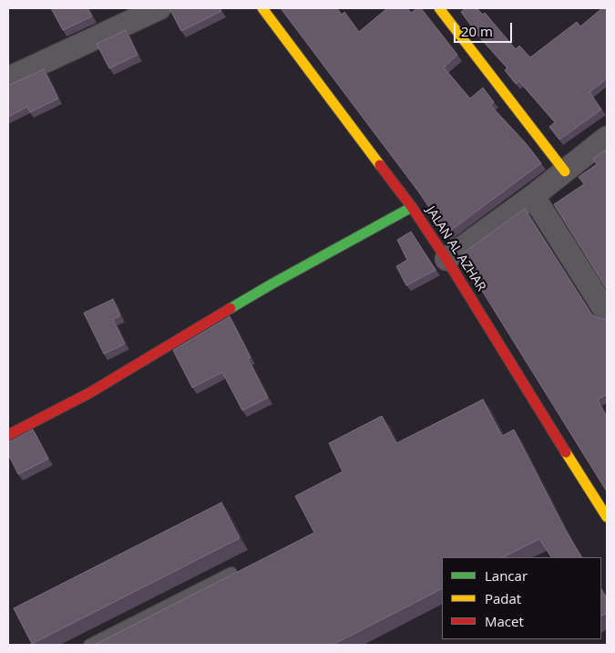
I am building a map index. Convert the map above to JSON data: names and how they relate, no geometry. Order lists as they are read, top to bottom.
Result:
{
  "streets": {
    "street": ["JALAN AL AZHAR"]
  },
  "legend": ["Lancar", "Padat", "Macet"],
  "scale_bar": "20 m"
}
